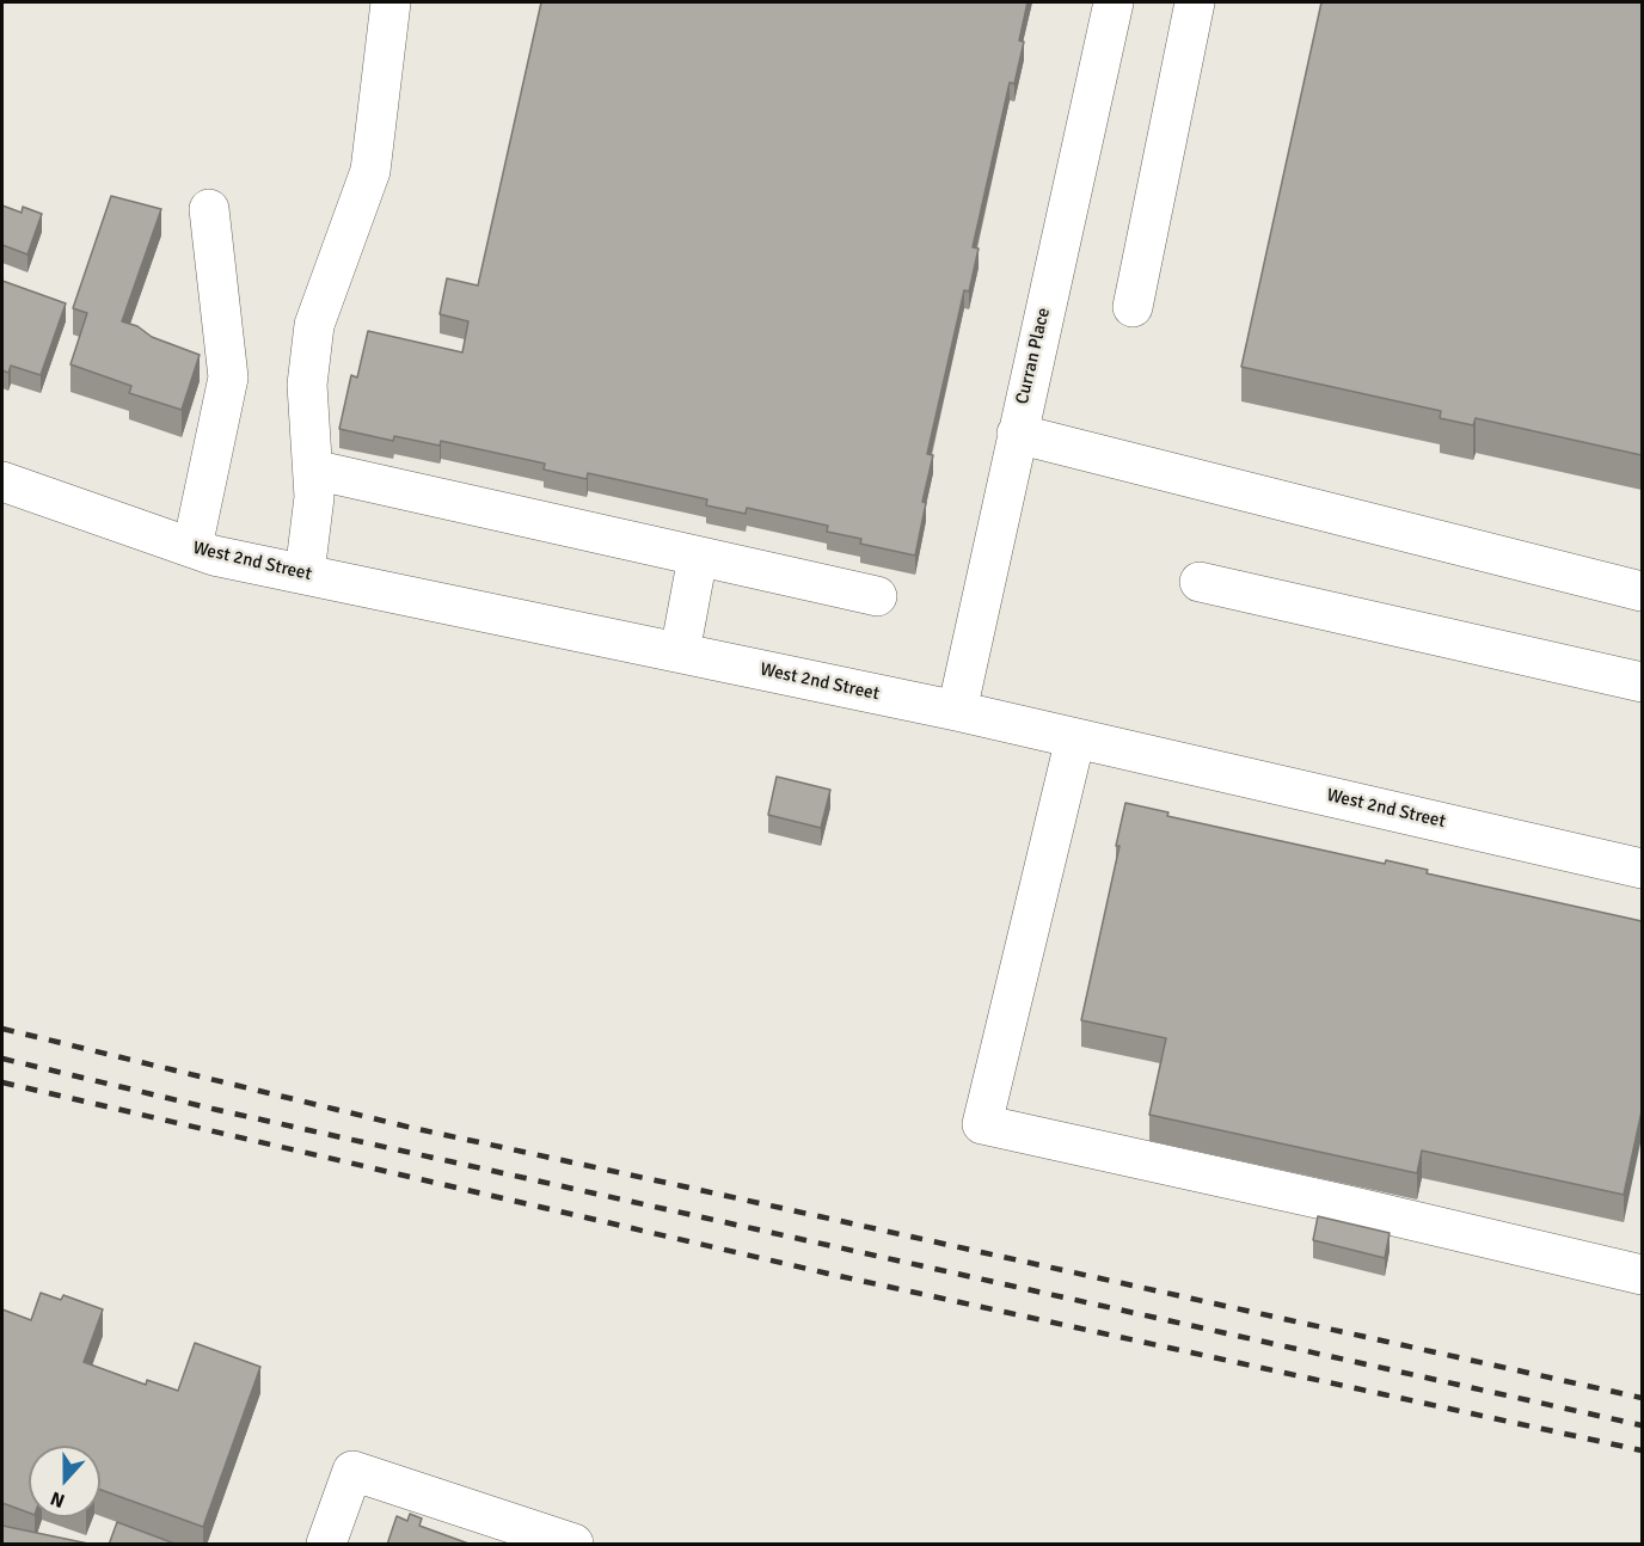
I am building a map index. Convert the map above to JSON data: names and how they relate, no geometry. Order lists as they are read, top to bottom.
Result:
{
  "streets": {
    "street": ["Curran Place", "West 2nd Street"]
  },
  "crossings": [
    ["Curran Place", "West 2nd Street"]
  ],
  "north": "bottom"
}
